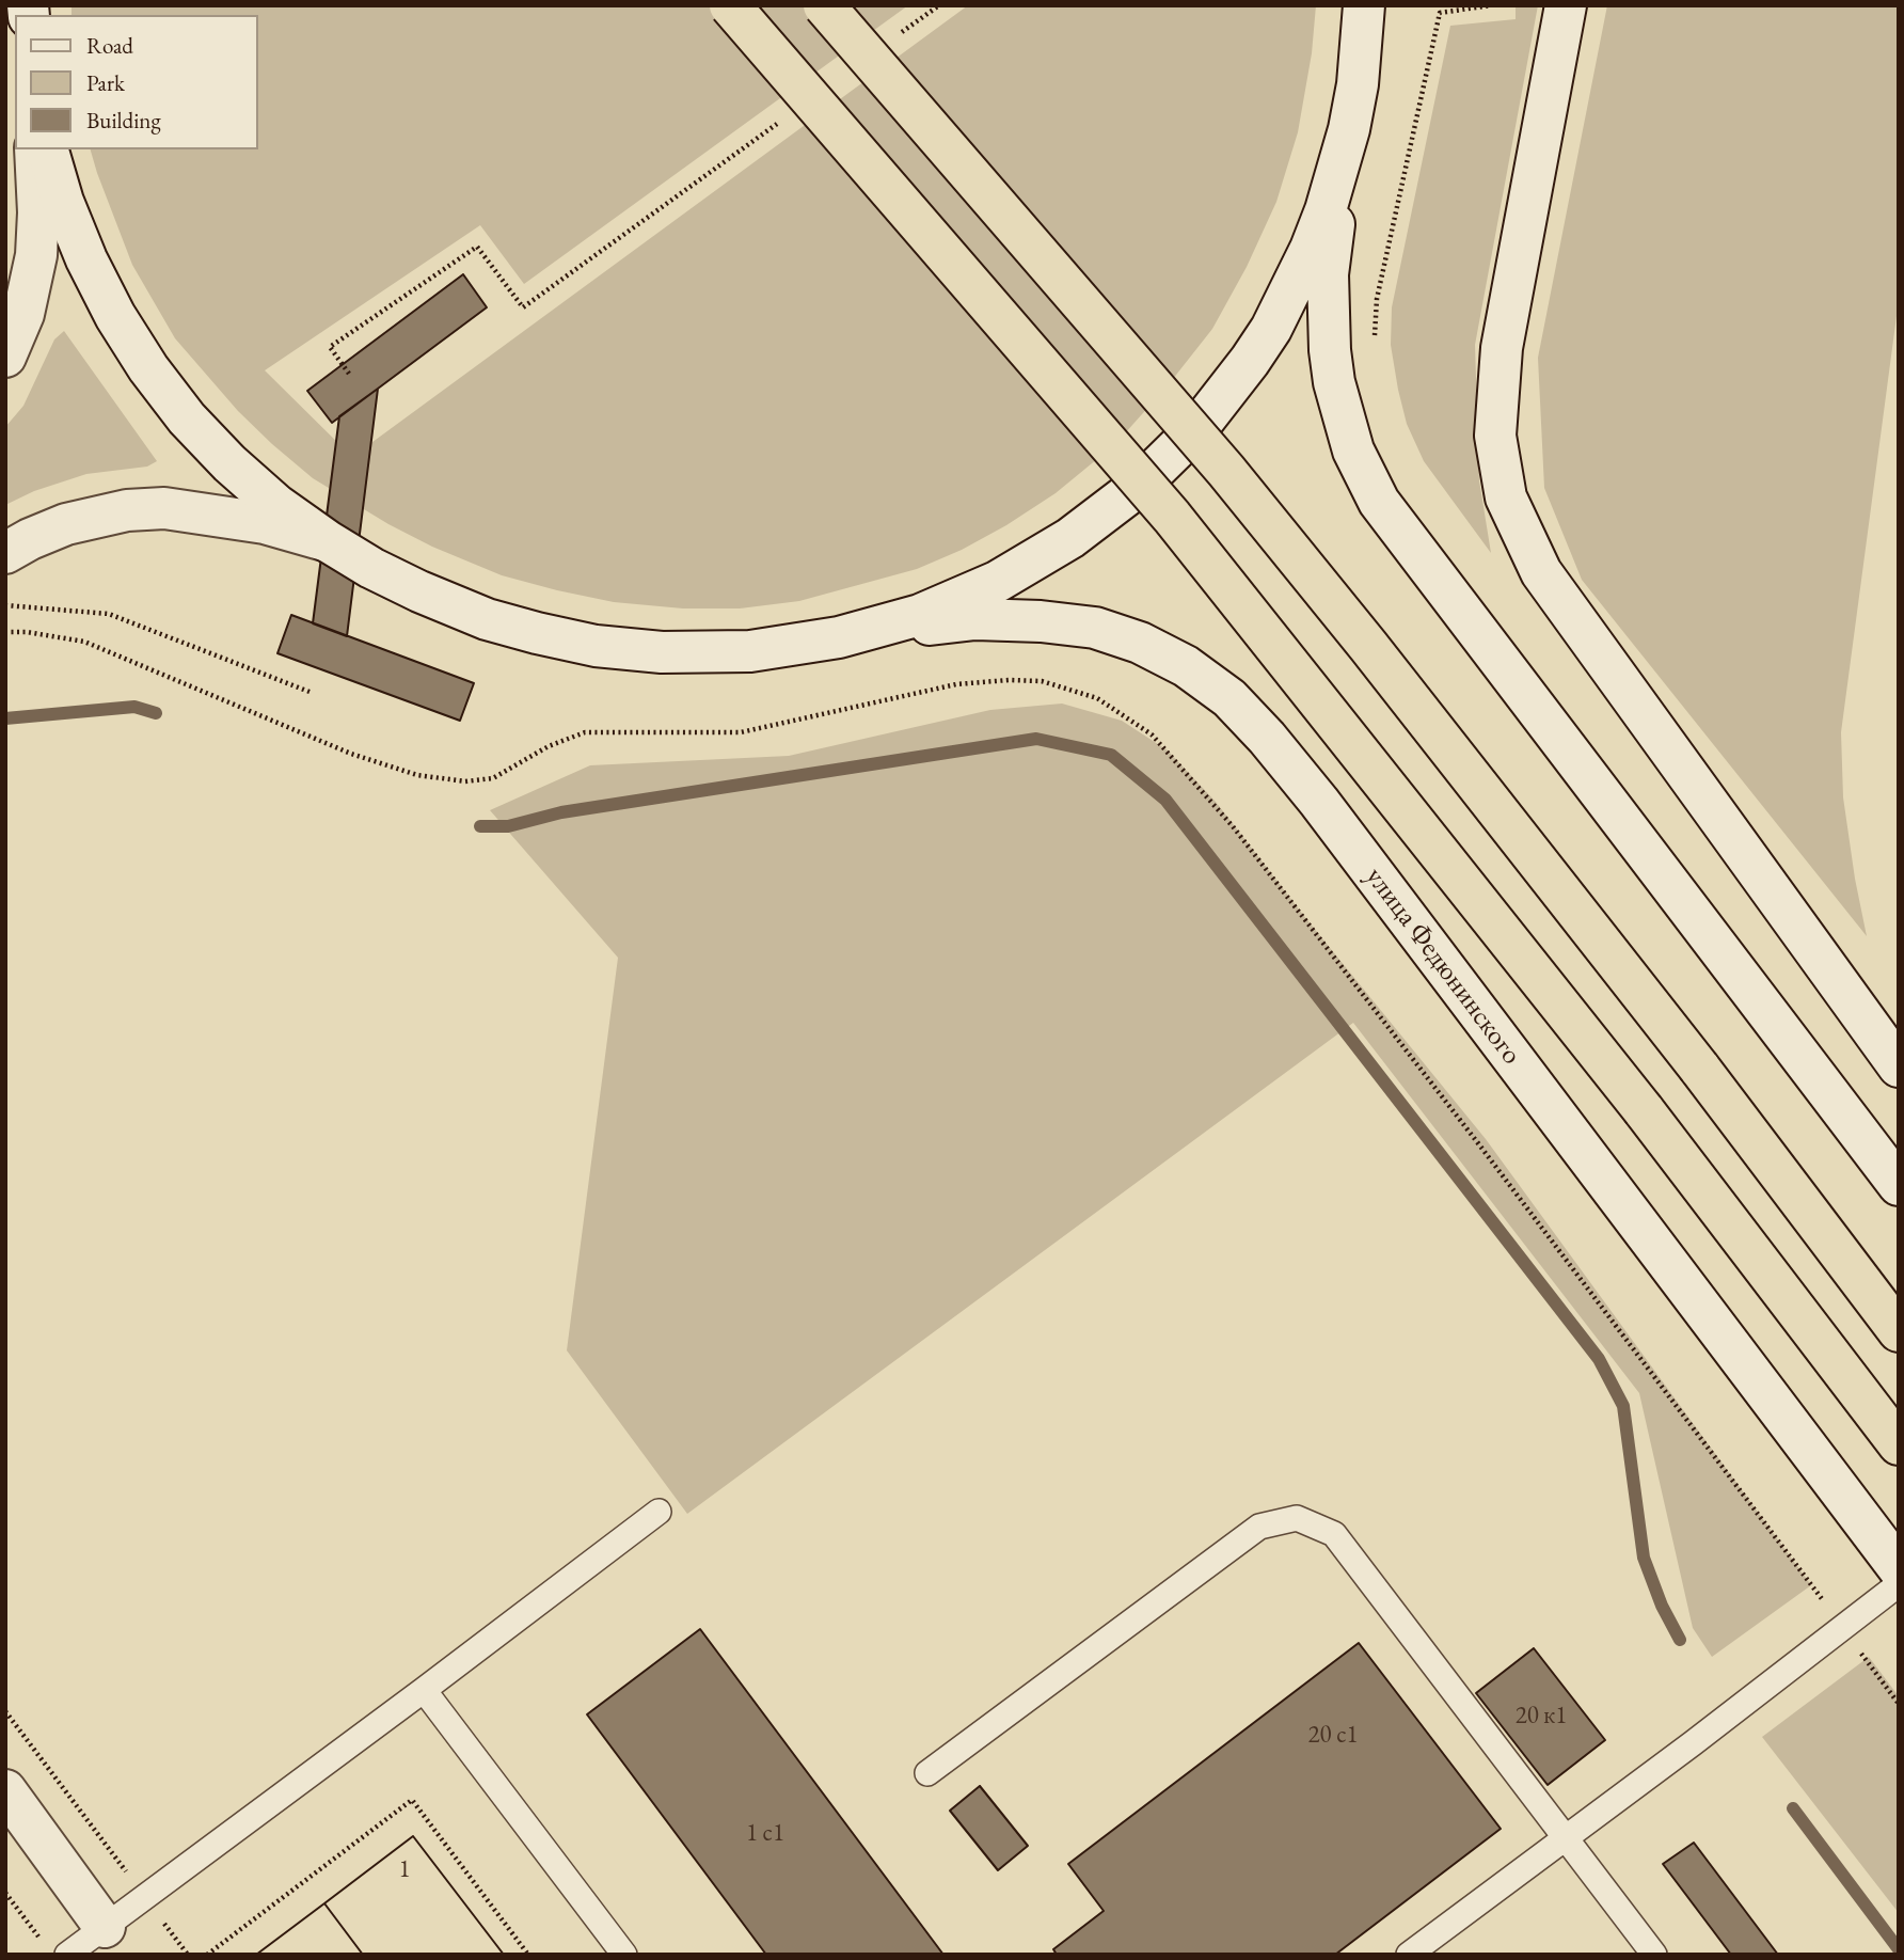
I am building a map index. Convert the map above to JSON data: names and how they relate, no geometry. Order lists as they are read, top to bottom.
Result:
{
  "streets": {
    "main road": ["улица Федюнинского"]
  },
  "house_numbers": [
    "20 к1",
    "20 с1",
    "1 с1",
    "1"
  ],
  "legend": ["Road", "Park", "Building"]
}
